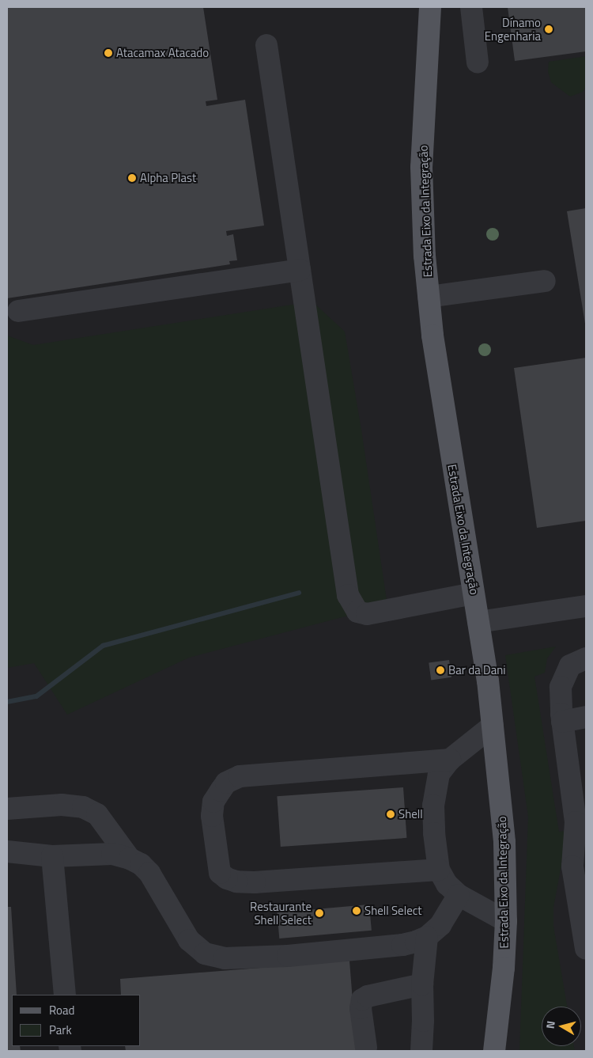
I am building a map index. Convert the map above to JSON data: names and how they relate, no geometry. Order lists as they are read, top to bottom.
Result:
{
  "streets": {
    "main road": ["Estrada Eixo da Integração"]
  },
  "places": [
    "Dínamo Engenharia",
    "Atacamax Atacado",
    "Alpha Plast",
    "Bar da Dani",
    "Shell",
    "Shell Select",
    "Restaurante Shell Select"
  ],
  "legend": ["Road", "Park"],
  "north": "left"
}
